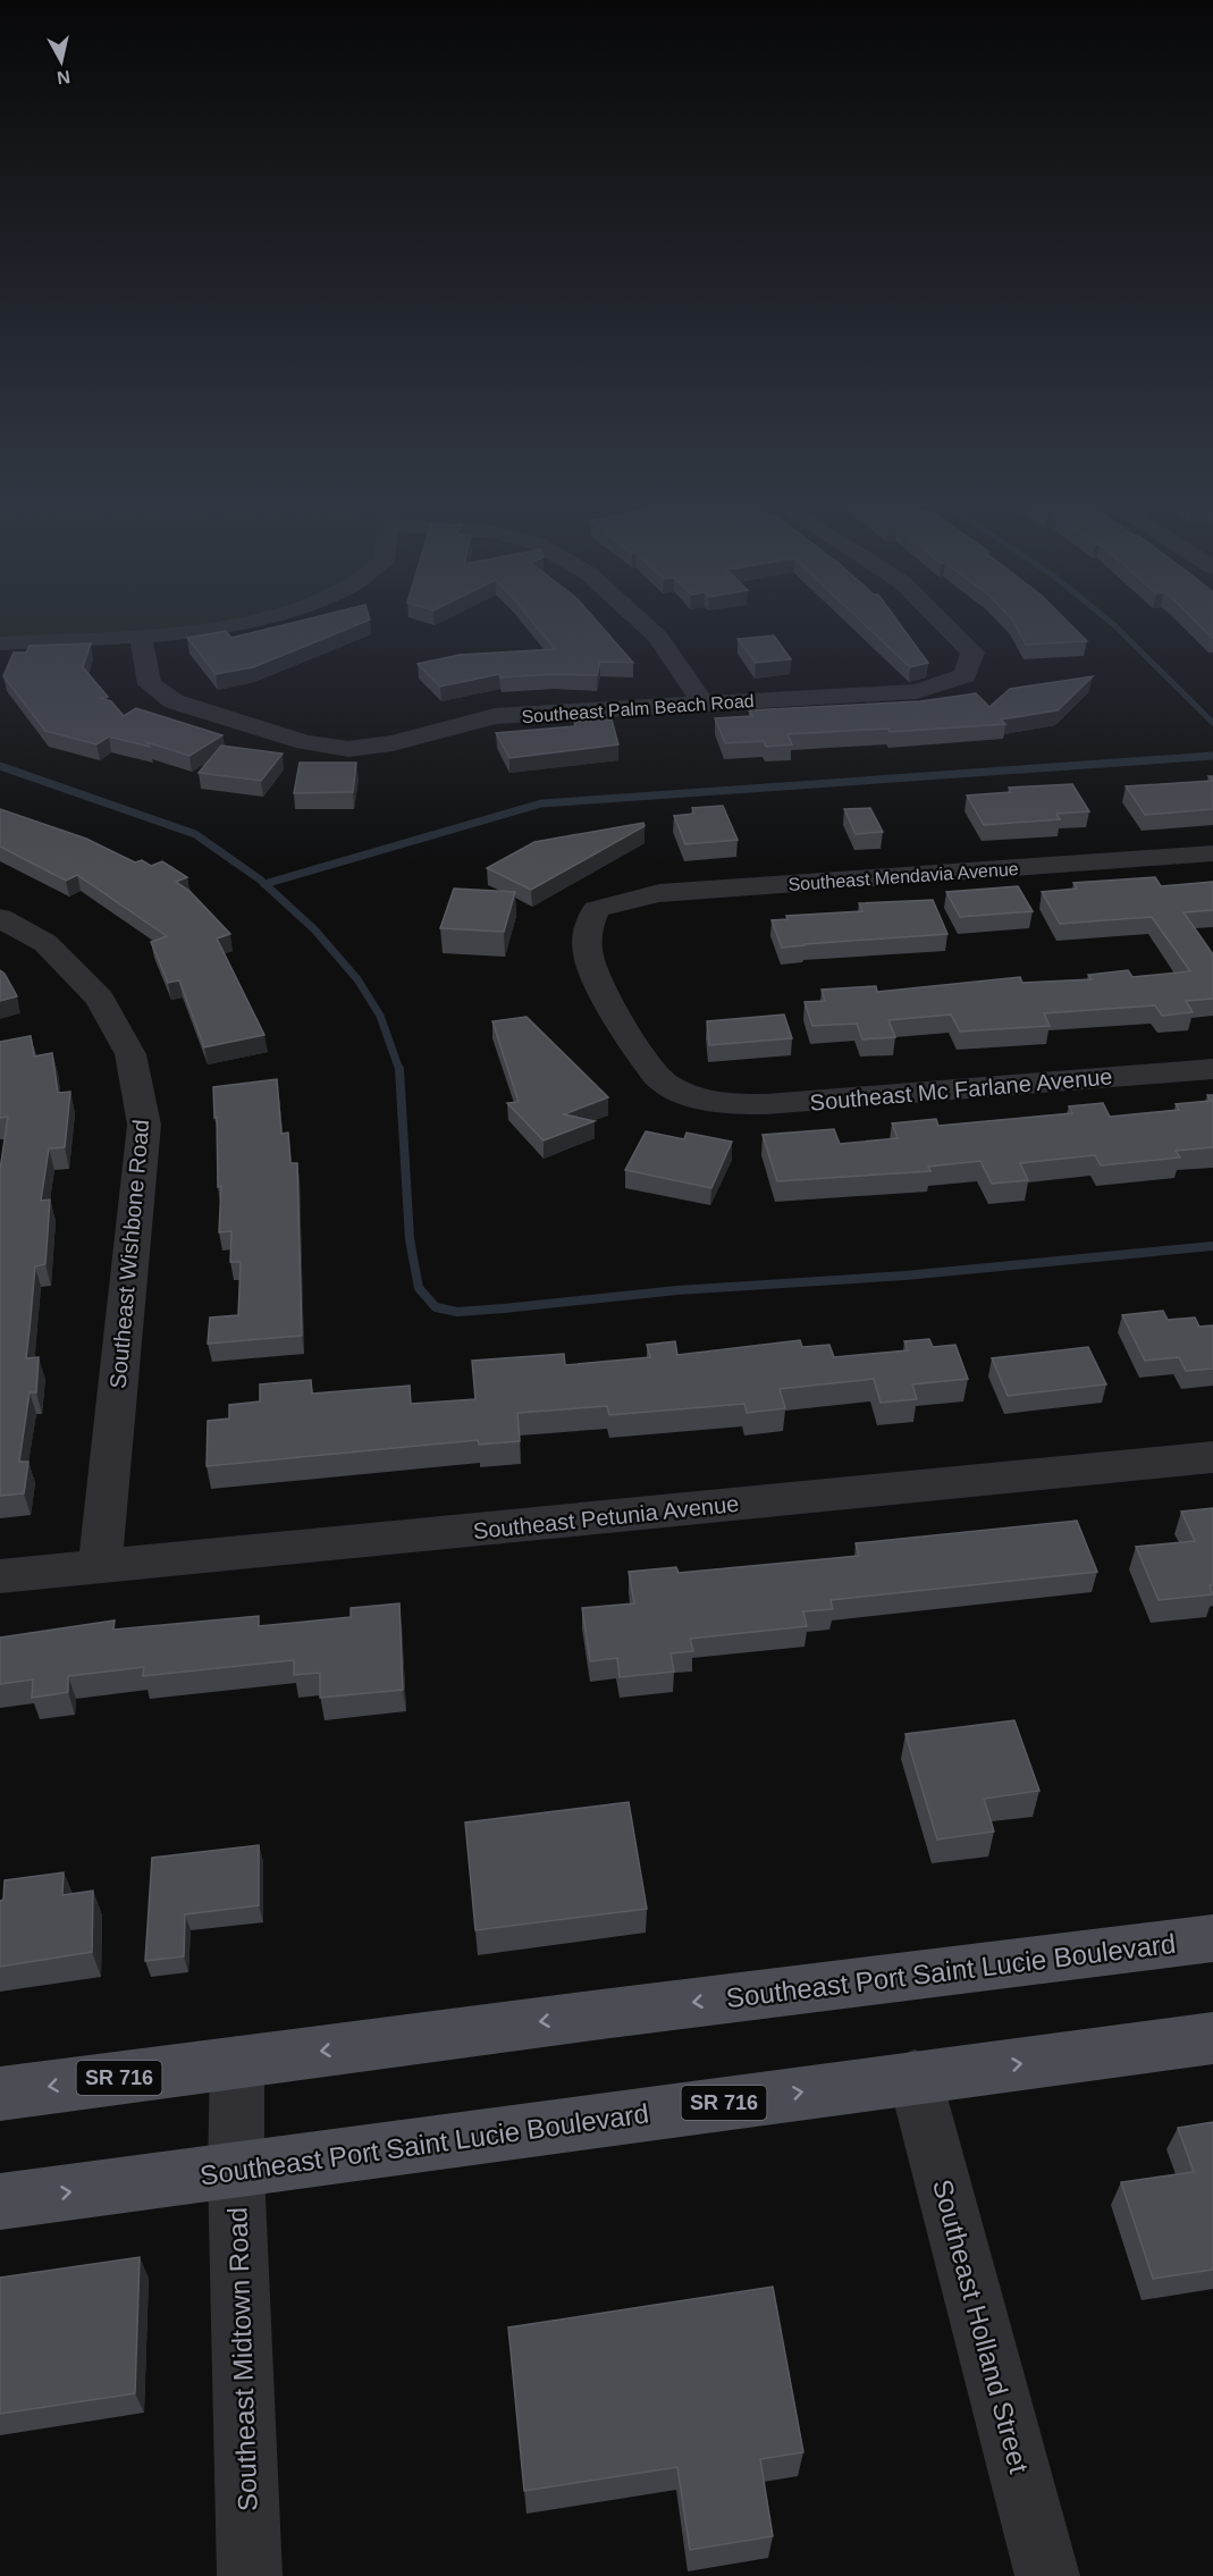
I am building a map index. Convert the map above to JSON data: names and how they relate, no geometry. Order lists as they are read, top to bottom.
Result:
{
  "streets": {
    "main road": ["Southeast Port Saint Lucie Boulevard", "SR 716"],
    "street": [
      "Southeast Palm Beach Road",
      "Southeast Mendavia Avenue",
      "Southeast Mc Farlane Avenue",
      "Southeast Wishbone Road",
      "Southeast Petunia Avenue",
      "Southeast Holland Street",
      "Southeast Midtown Road"
    ]
  },
  "crossings": [
    ["Southeast Mendavia Avenue", "Southeast Mc Farlane Avenue"],
    ["Southeast Wishbone Road", "Southeast Petunia Avenue"],
    ["Southeast Port Saint Lucie Boulevard", "Southeast Holland Street"],
    ["Southeast Port Saint Lucie Boulevard", "Southeast Midtown Road"]
  ],
  "north": "bottom"
}
